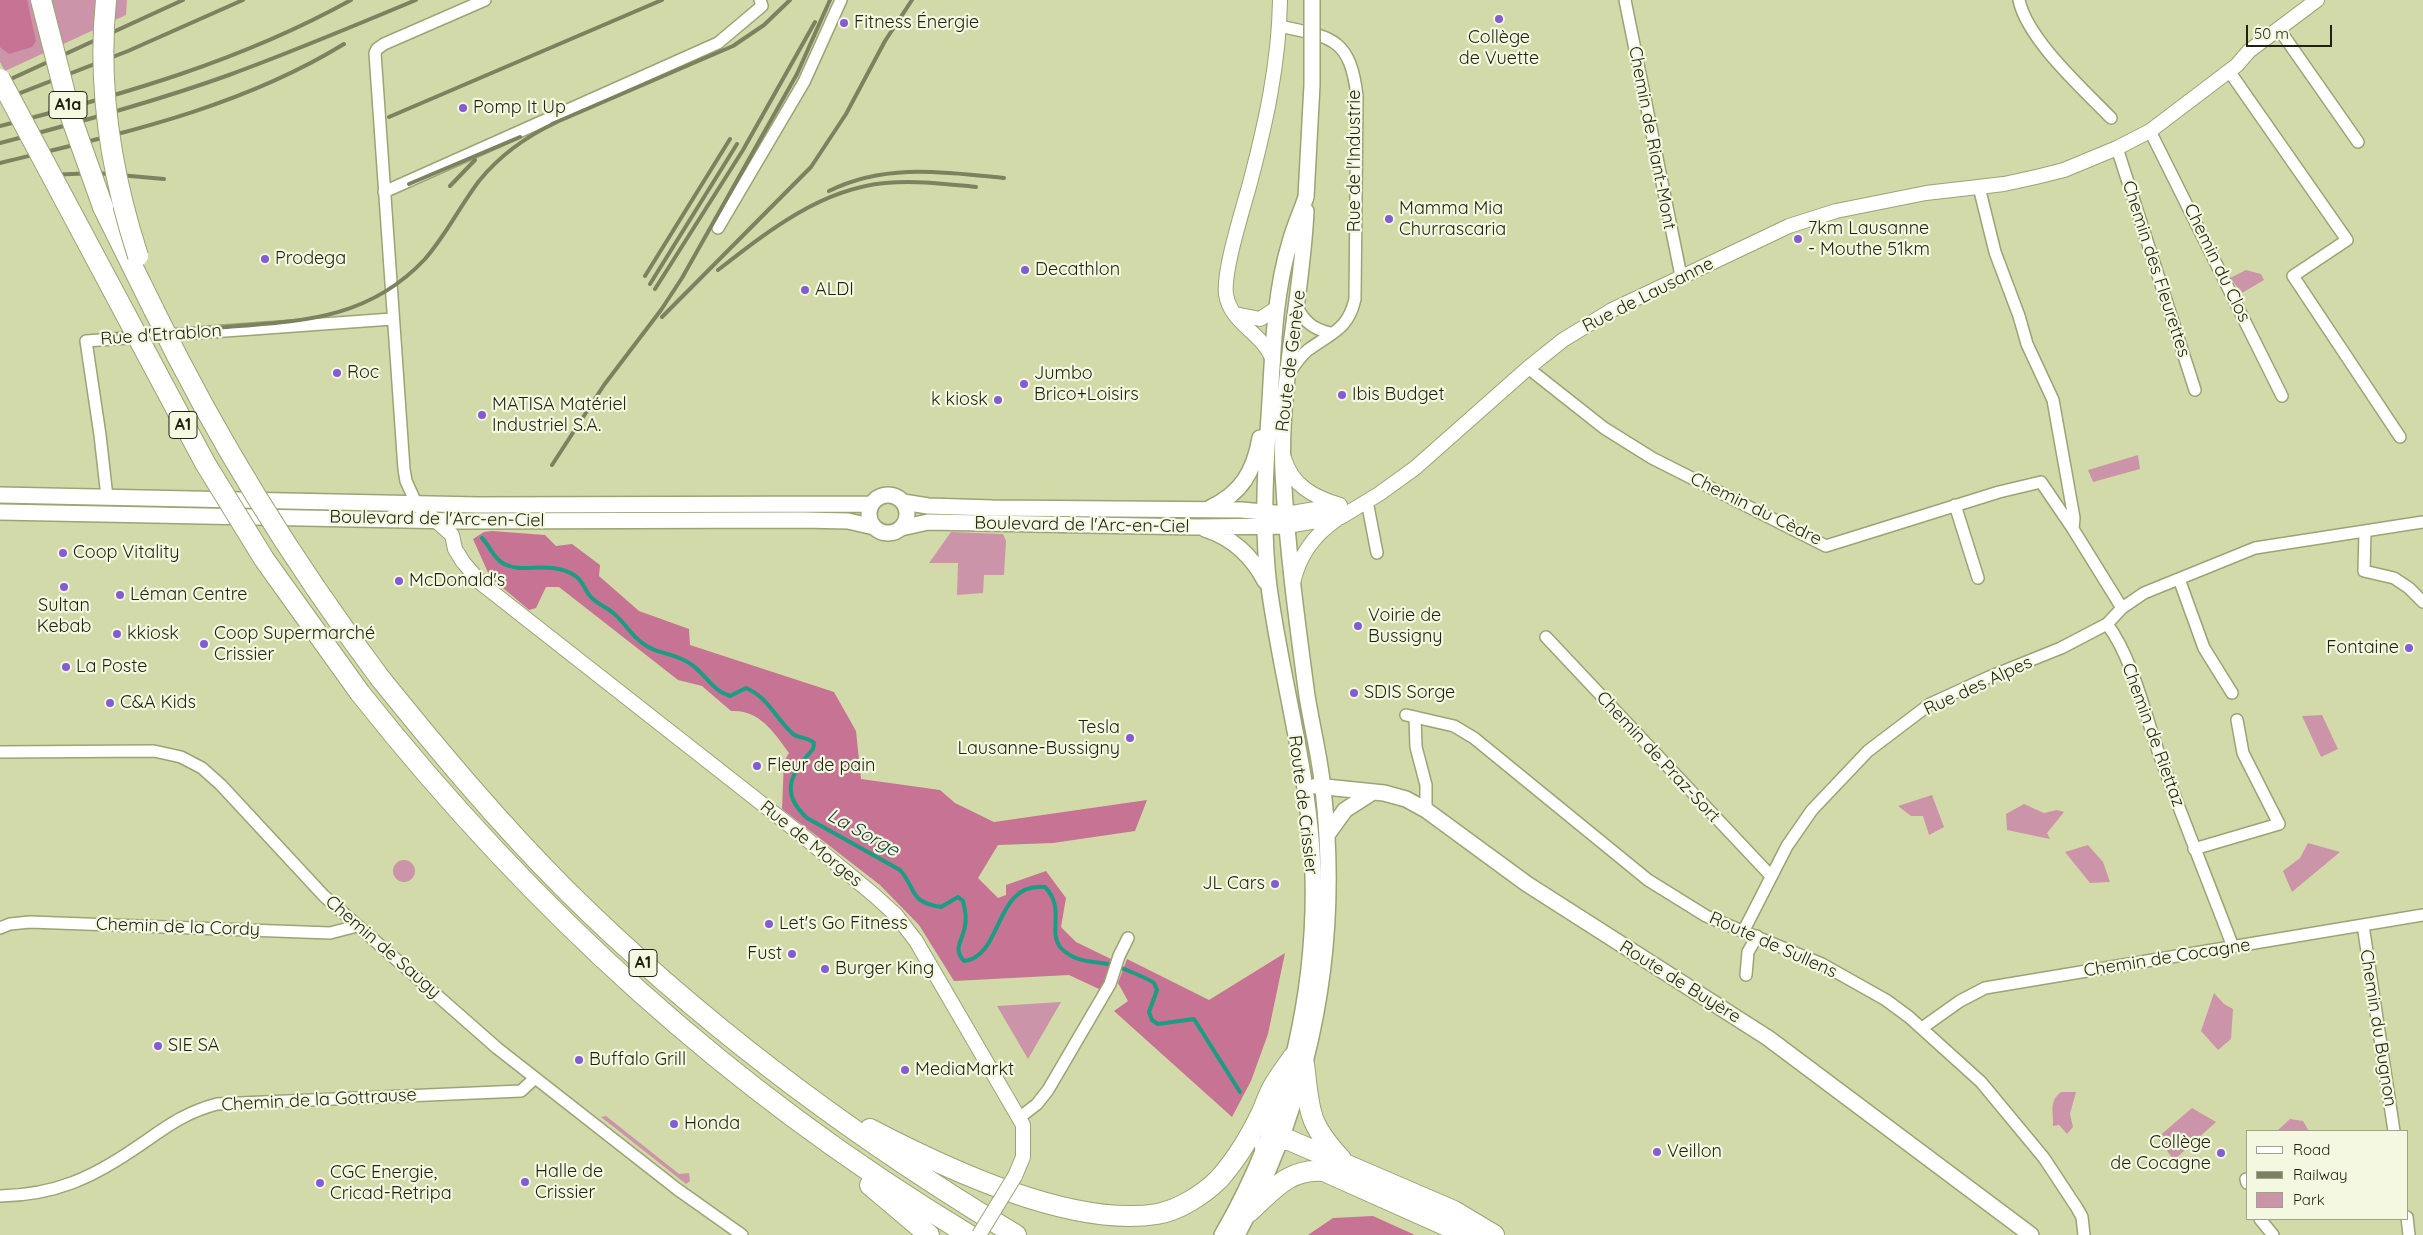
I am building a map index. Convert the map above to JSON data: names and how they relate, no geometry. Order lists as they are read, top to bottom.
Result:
{
  "streets": {
    "highway": ["A1a", "A1"],
    "main road": [
      "Rue de Lausanne",
      "Route de Genève",
      "Boulevard de l'Arc-en-Ciel",
      "Route de Crissier",
      "Route de Buyère"
    ],
    "street": [
      "Chemin de Riant-Mont",
      "Rue de l'Industrie",
      "Chemin du Clos",
      "Chemin des Fleurettes",
      "Rue d'Etrablon",
      "Chemin du Cèdre",
      "Rue des Alpes",
      "Chemin de Riettaz",
      "Chemin de Praz-Sort",
      "Rue de Morges",
      "Chemin de la Cordy",
      "Route de Sullens",
      "Chemin de Saugy",
      "Chemin de Cocagne",
      "Chemin du Bugnon",
      "Chemin de la Gottrause"
    ]
  },
  "crossings": [
    ["A1a", "A1"],
    ["Chemin de Riant-Mont", "Rue de Lausanne"],
    ["Rue de l'Industrie", "Route de Genève"],
    ["Chemin du Clos", "Rue de Lausanne"],
    ["Chemin des Fleurettes", "Rue de Lausanne"],
    ["Rue de Lausanne", "Route de Genève"],
    ["Rue de Lausanne", "Chemin du Cèdre"],
    ["Rue de Lausanne", "Boulevard de l'Arc-en-Ciel"],
    ["Rue de Lausanne", "Route de Crissier"],
    ["Rue d'Etrablon", "Boulevard de l'Arc-en-Ciel"],
    ["Route de Genève", "Boulevard de l'Arc-en-Ciel"],
    ["Route de Genève", "Route de Crissier"],
    ["Chemin du Cèdre", "Rue des Alpes"],
    ["Boulevard de l'Arc-en-Ciel", "Route de Crissier"],
    ["Boulevard de l'Arc-en-Ciel", "Rue de Morges"],
    ["Rue des Alpes", "Chemin de Riettaz"],
    ["Rue des Alpes", "Chemin de Praz-Sort"],
    ["Rue des Alpes", "Route de Sullens"],
    ["Chemin de Riettaz", "Chemin de Cocagne"],
    ["Route de Crissier", "Route de Buyère"],
    ["Chemin de la Cordy", "Chemin de Saugy"],
    ["Route de Sullens", "Chemin de Cocagne"],
    ["Route de Sullens", "Route de Buyère"],
    ["Chemin de Saugy", "Chemin de la Gottrause"],
    ["Chemin de Cocagne", "Chemin du Bugnon"]
  ],
  "water": ["La Sorge"],
  "places": [
    "Collège de Vuette",
    "Fitness Énergie",
    "Pomp It Up",
    "Mamma Mia Churrascaria",
    "7km Lausanne - Mouthe 51km",
    "Prodega",
    "Decathlon",
    "ALDI",
    "Roc",
    "Jumbo Brico+Loisirs",
    "Ibis Budget",
    "k kiosk",
    "MATISA Matériel Industriel S.A.",
    "Coop Vitality",
    "McDonald's",
    "Sultan Kebab",
    "Léman Centre",
    "Voirie de Bussigny",
    "kkiosk",
    "Coop Supermarché Crissier",
    "Fontaine",
    "La Poste",
    "SDIS Sorge",
    "C&A Kids",
    "Tesla Lausanne-Bussigny",
    "Fleur de pain",
    "JL Cars",
    "Let's Go Fitness",
    "Fust",
    "Burger King",
    "SIE SA",
    "Buffalo Grill",
    "MediaMarkt",
    "Honda",
    "Veillon",
    "Collège de Cocagne",
    "Halle de Crissier",
    "CGC Energie, Cricad-Retripa"
  ],
  "legend": ["Road", "Railway", "Park"],
  "scale_bar": "50 m"
}
